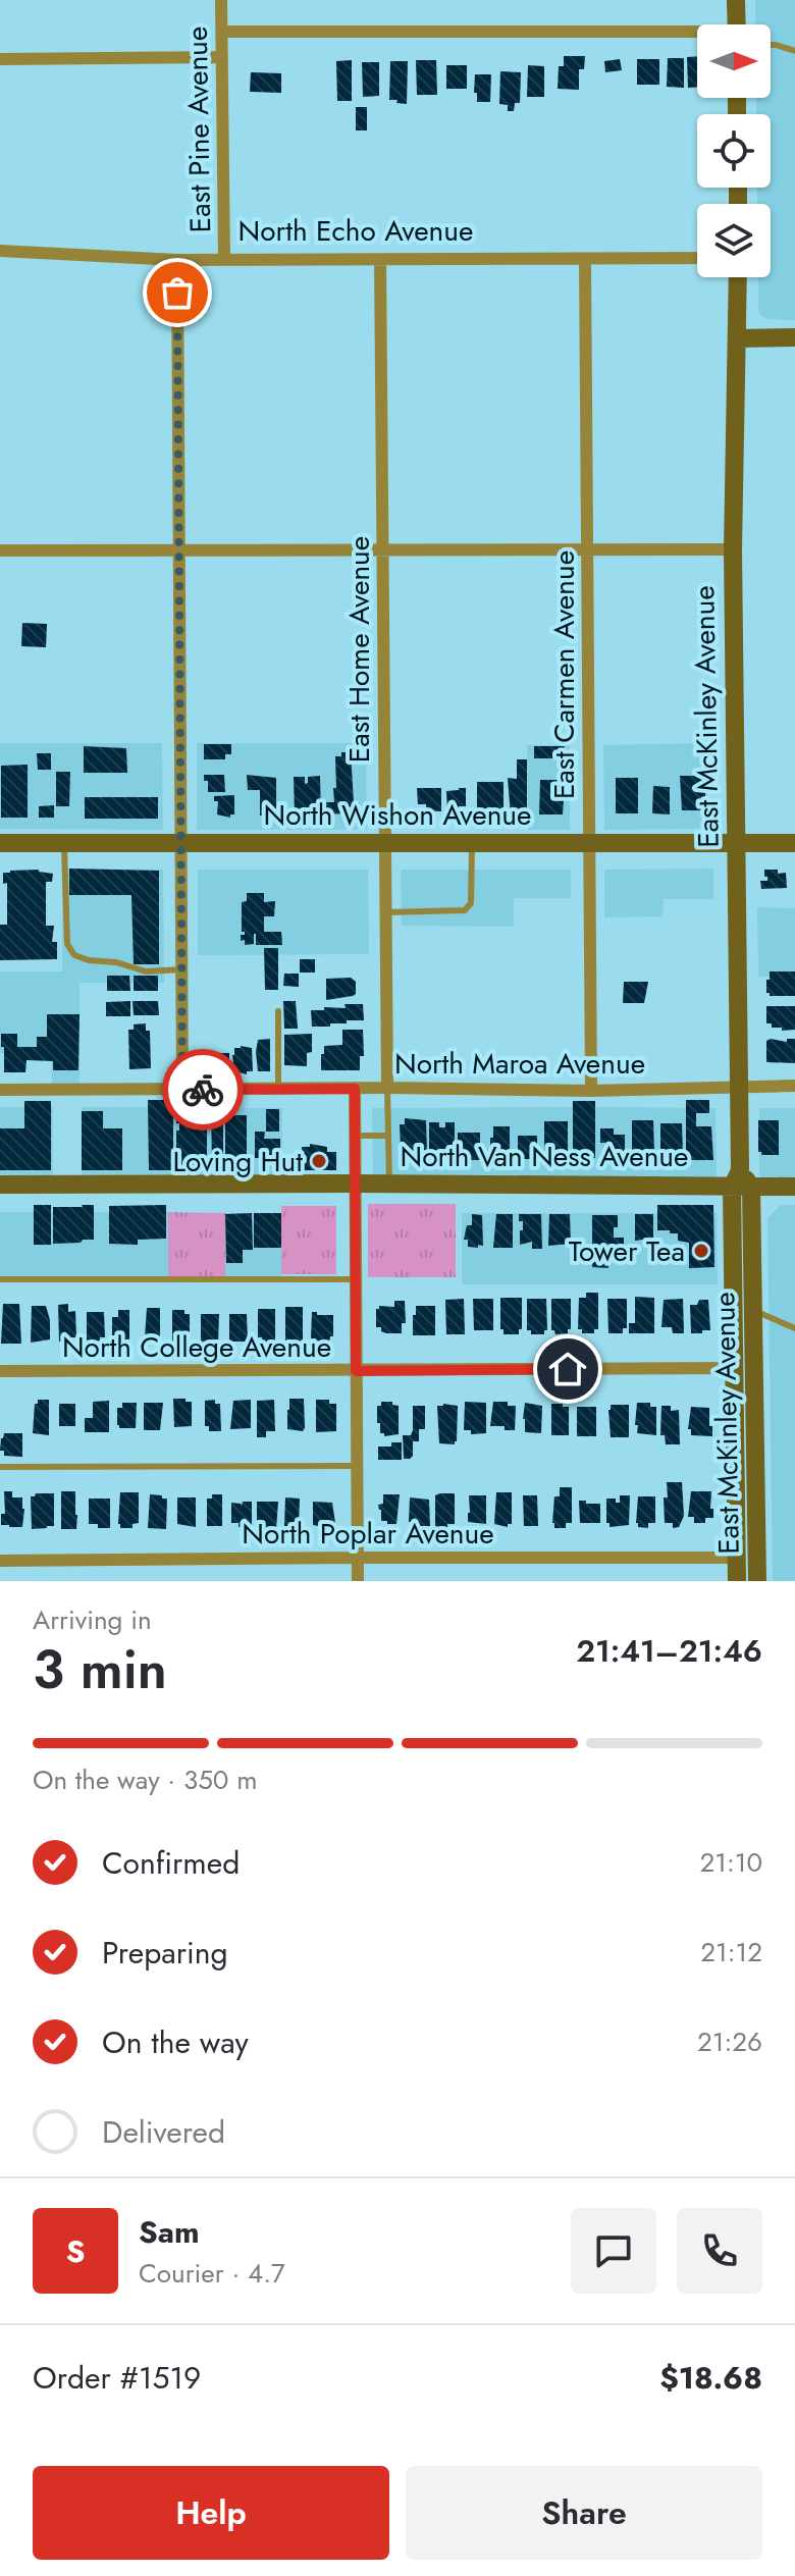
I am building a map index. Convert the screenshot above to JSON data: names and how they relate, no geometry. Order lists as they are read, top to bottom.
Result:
{
  "streets": {
    "main road": ["East McKinley Avenue", "North Wishon Avenue", "North Van Ness Avenue"],
    "street": [
      "East Pine Avenue",
      "North Echo Avenue",
      "East Home Avenue",
      "East Carmen Avenue",
      "North Maroa Avenue",
      "North College Avenue",
      "North Poplar Avenue"
    ]
  },
  "crossings": [
    ["East Pine Avenue", "North Echo Avenue"],
    ["East Pine Avenue", "North Wishon Avenue"],
    ["East Pine Avenue", "North Maroa Avenue"],
    ["North Echo Avenue", "East Home Avenue"],
    ["North Echo Avenue", "East Carmen Avenue"],
    ["East Home Avenue", "North Wishon Avenue"],
    ["East Home Avenue", "North Maroa Avenue"],
    ["East Carmen Avenue", "North Wishon Avenue"],
    ["East Carmen Avenue", "North Maroa Avenue"],
    ["East McKinley Avenue", "North Wishon Avenue"],
    ["East McKinley Avenue", "North Maroa Avenue"],
    ["East McKinley Avenue", "North Van Ness Avenue"],
    ["East McKinley Avenue", "North College Avenue"],
    ["East McKinley Avenue", "North Poplar Avenue"]
  ],
  "places": ["Loving Hut", "Tower Tea"],
  "north": "right",
  "page": {
    "heading": ["3 min", "Arriving in", "21:41–21:46"],
    "panel": [
      "Sam",
      "Courier · 4.7",
      "Order #1519",
      "$18.68"
    ],
    "bar": "On the way · 350 m",
    "list": [
      ["Confirmed", "21:10"],
      ["Preparing", "21:12"],
      ["On the way", "21:26"],
      "Delivered"
    ],
    "round": "S",
    "buttons": ["Help", "Share"]
  }
}
